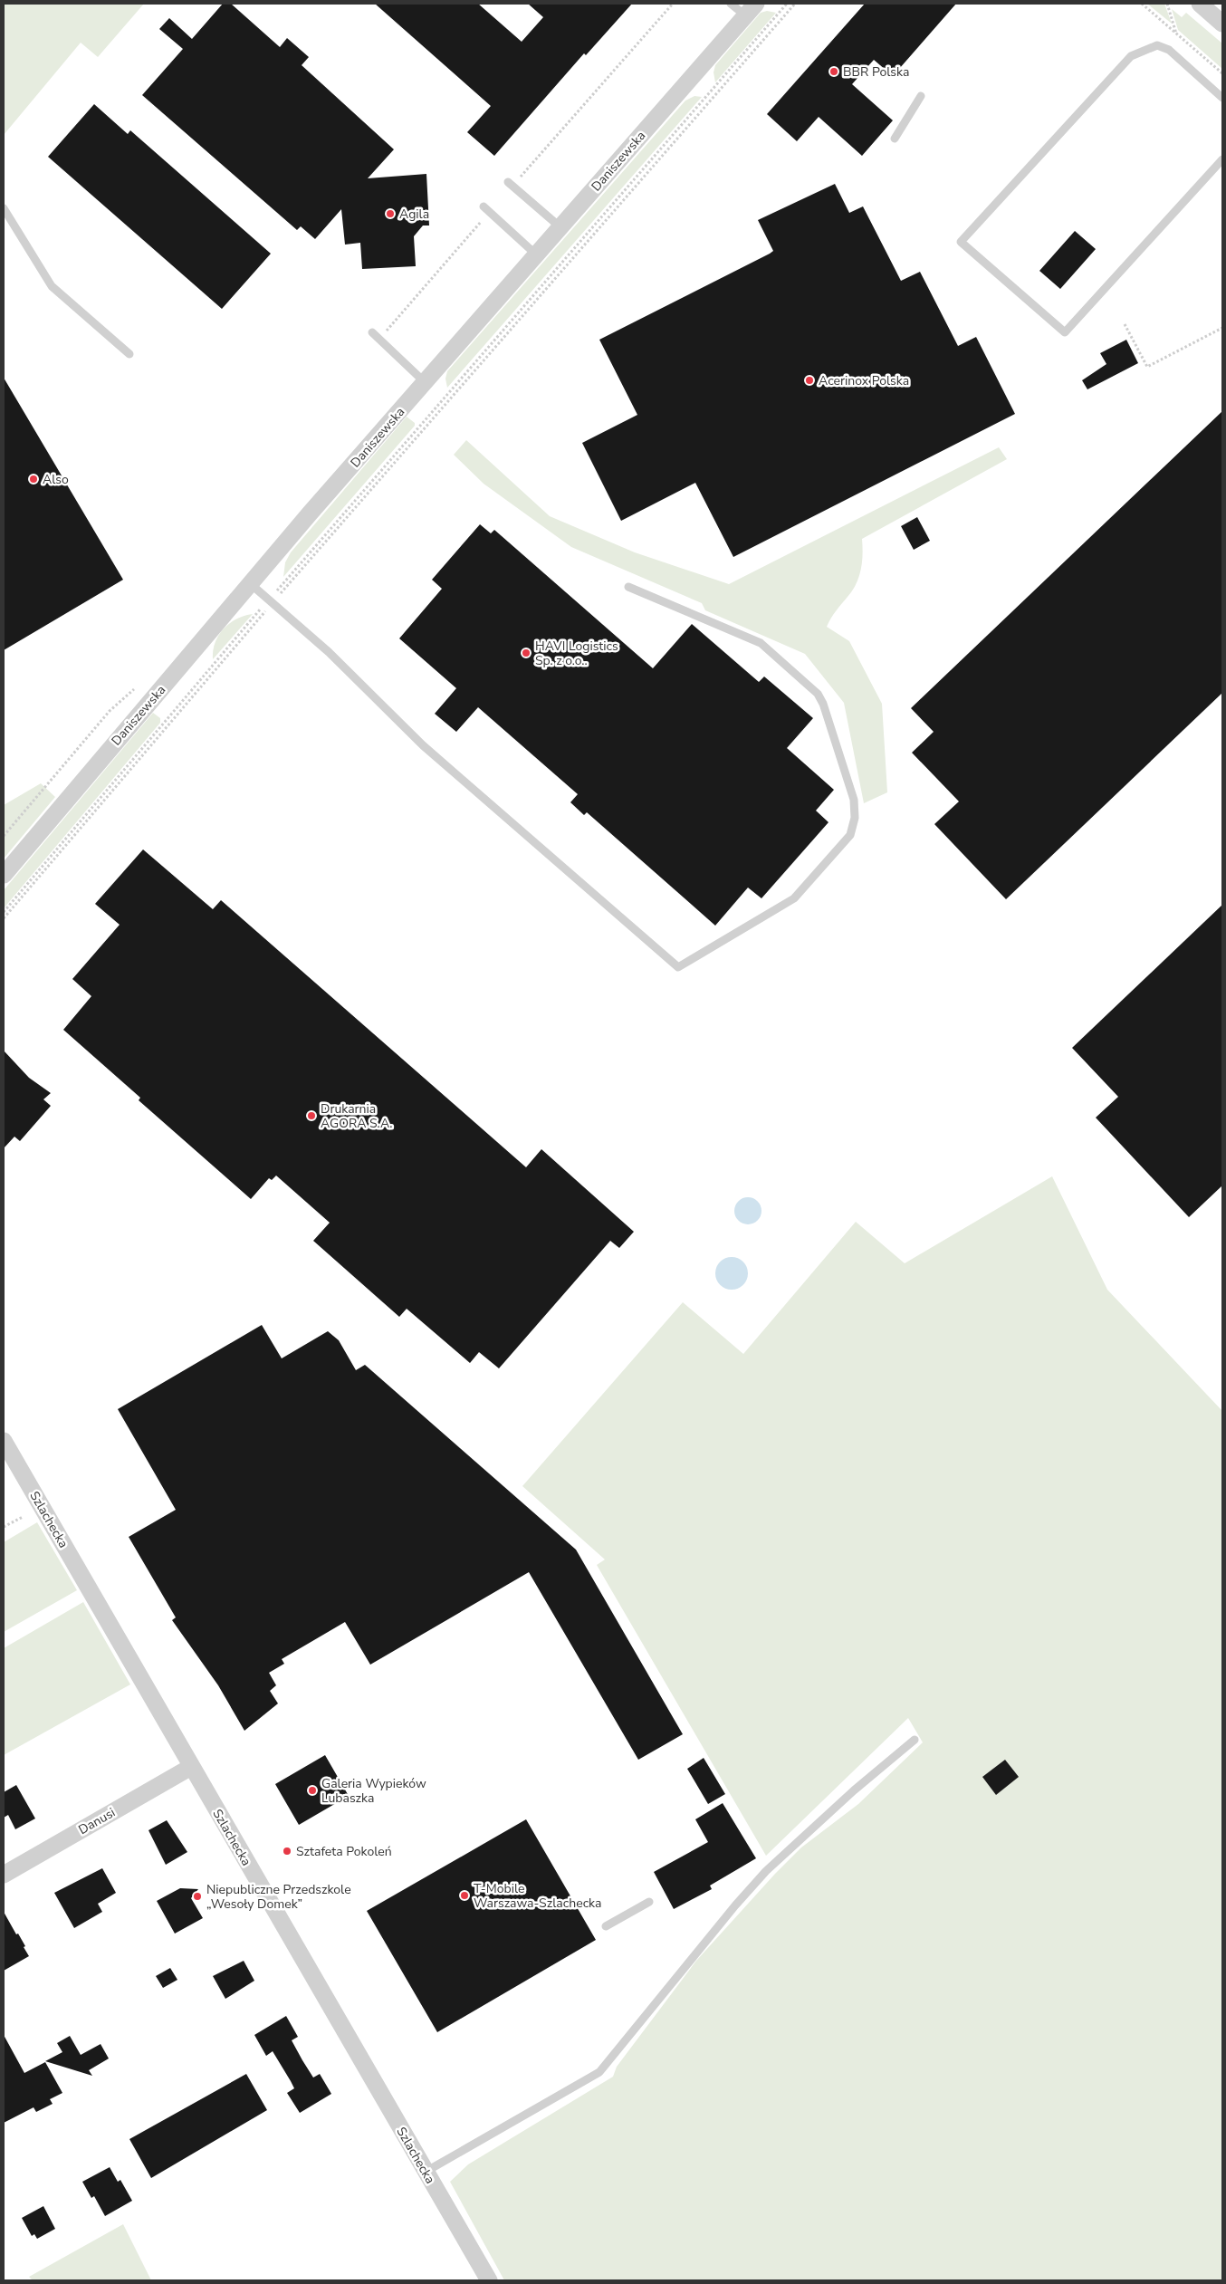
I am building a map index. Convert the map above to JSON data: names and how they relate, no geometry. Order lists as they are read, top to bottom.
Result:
{
  "streets": {
    "street": ["Daniszewska", "Szlachecka", "Danusi"]
  },
  "crossings": [
    ["Szlachecka", "Danusi"]
  ],
  "places": [
    "BBR Polska",
    "Agila",
    "Acerinox Polska",
    "Also",
    "HAVI Logistics Sp. z o.o..",
    "Drukarnia AGORA S.A.",
    "Galeria Wypieków Lubaszka",
    "Sztafeta Pokoleń",
    "T-Mobile Warszawa-Szlachecka",
    "Niepubliczne Przedszkole „Wesoły Domek”"
  ]
}
